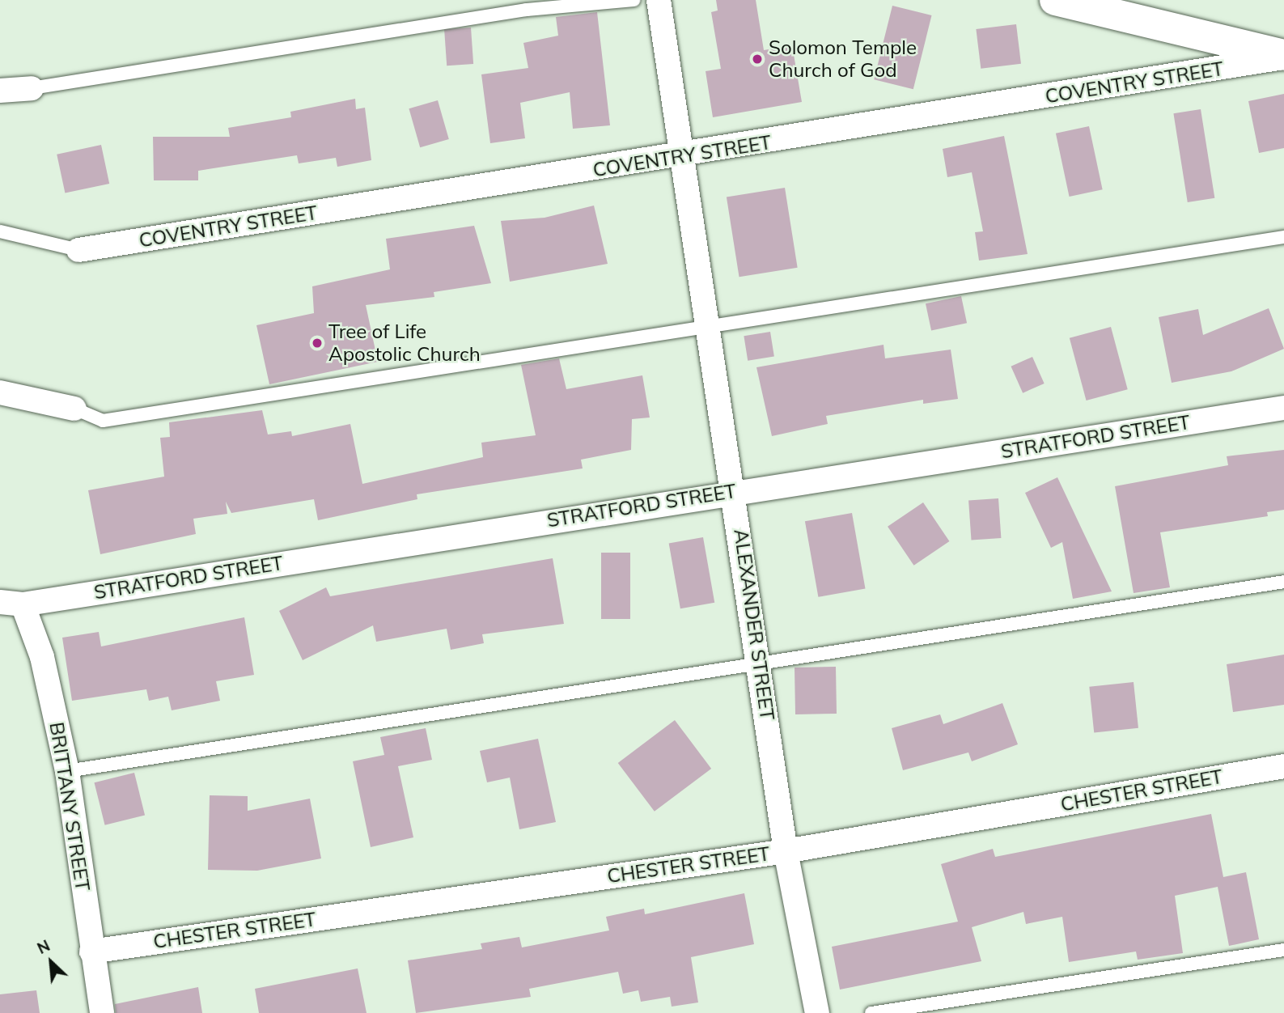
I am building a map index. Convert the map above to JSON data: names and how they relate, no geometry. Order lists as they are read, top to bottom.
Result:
{
  "streets": {
    "street": [
      "COVENTRY STREET",
      "STRATFORD STREET",
      "ALEXANDER STREET",
      "CHESTER STREET",
      "BRITTANY STREET"
    ]
  },
  "crossings": [
    ["COVENTRY STREET", "ALEXANDER STREET"],
    ["STRATFORD STREET", "ALEXANDER STREET"],
    ["STRATFORD STREET", "BRITTANY STREET"],
    ["ALEXANDER STREET", "CHESTER STREET"],
    ["CHESTER STREET", "BRITTANY STREET"]
  ],
  "places": ["Solomon Temple Church of God", "Tree of Life Apostolic Church"],
  "north": "top left"
}
